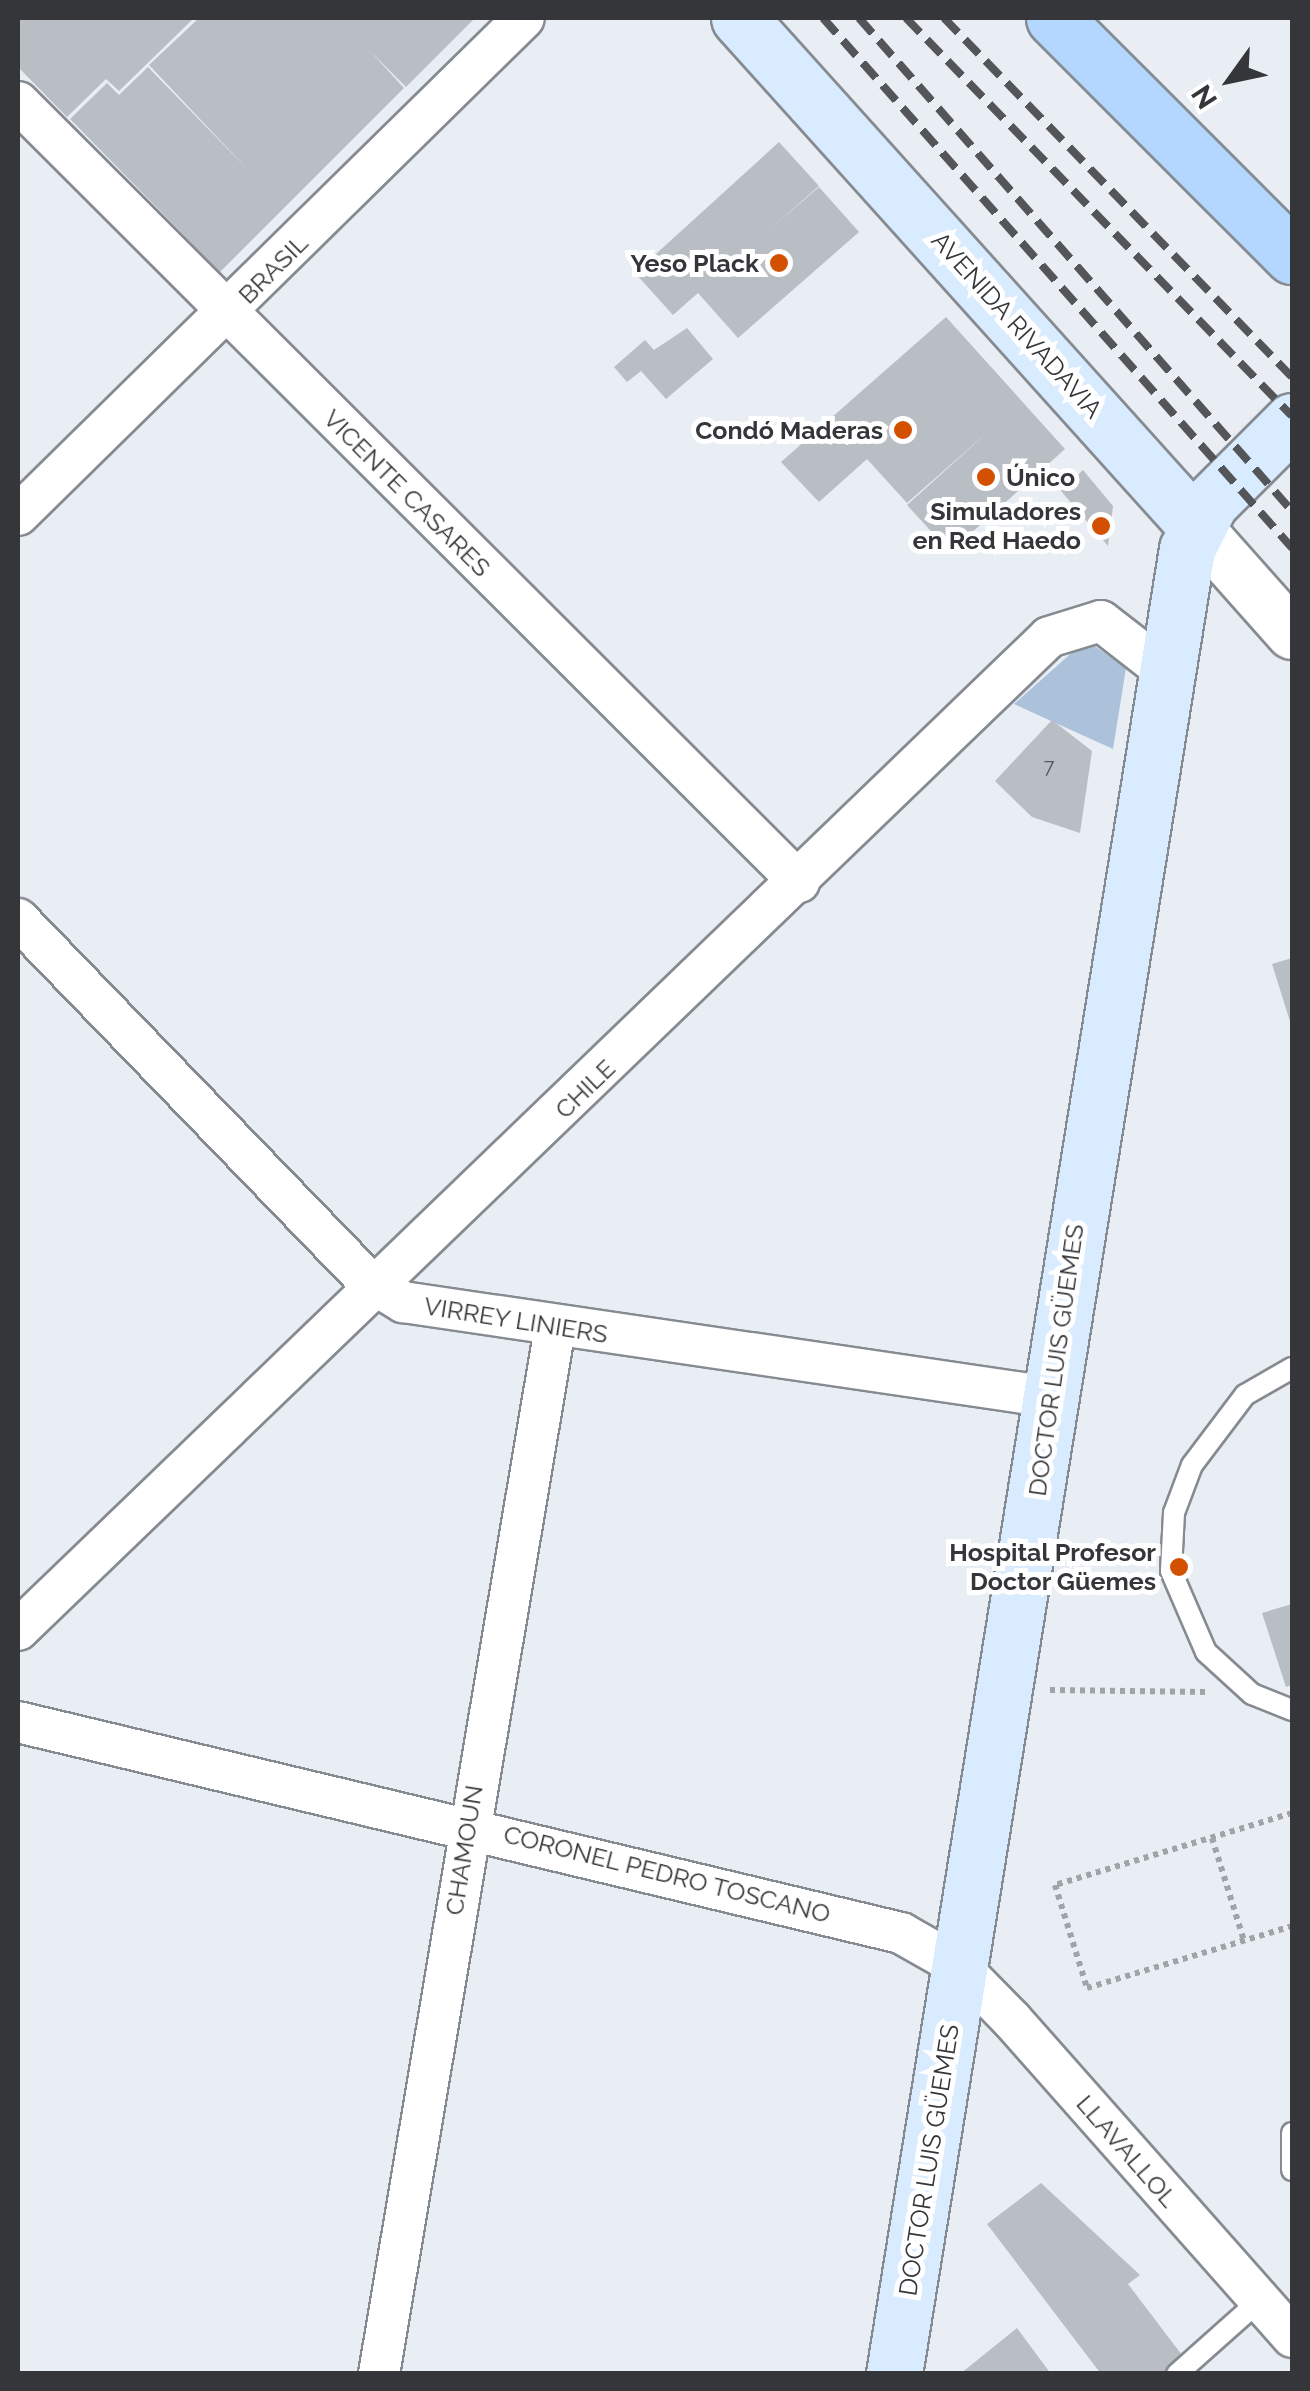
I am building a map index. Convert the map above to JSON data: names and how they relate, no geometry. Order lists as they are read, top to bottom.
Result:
{
  "streets": {
    "main road": ["AVENIDA RIVADAVIA", "DOCTOR LUIS GÜEMES"],
    "street": [
      "BRASIL",
      "VICENTE CASARES",
      "CHILE",
      "VIRREY LINIERS",
      "CHAMOUN",
      "CORONEL PEDRO TOSCANO",
      "LLAVALLOL"
    ]
  },
  "crossings": [
    ["BRASIL", "VICENTE CASARES"],
    ["AVENIDA RIVADAVIA", "DOCTOR LUIS GÜEMES"],
    ["VICENTE CASARES", "CHILE"],
    ["CHILE", "VIRREY LINIERS"],
    ["CHILE", "DOCTOR LUIS GÜEMES"],
    ["VIRREY LINIERS", "DOCTOR LUIS GÜEMES"],
    ["VIRREY LINIERS", "CHAMOUN"],
    ["DOCTOR LUIS GÜEMES", "CORONEL PEDRO TOSCANO"],
    ["DOCTOR LUIS GÜEMES", "LLAVALLOL"],
    ["CHAMOUN", "CORONEL PEDRO TOSCANO"],
    ["CORONEL PEDRO TOSCANO", "LLAVALLOL"]
  ],
  "places": [
    "Yeso Plack",
    "Condó Maderas",
    "Único",
    "Simuladores en Red Haedo",
    "Hospital Profesor Doctor Güemes"
  ],
  "house_numbers": ["7"],
  "north": "bottom left"
}
